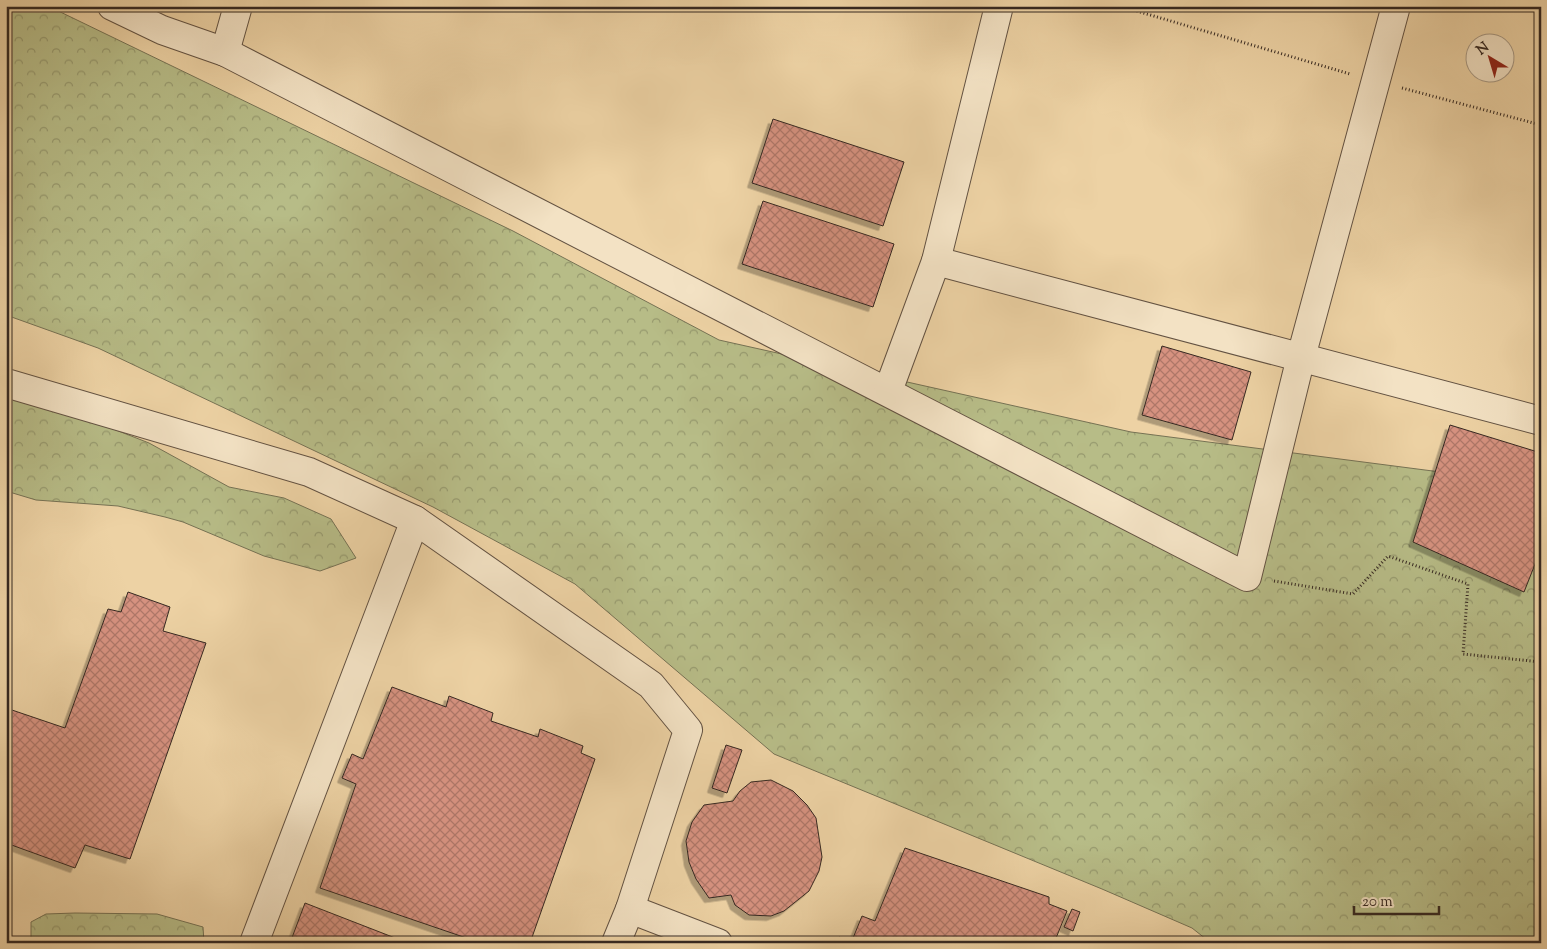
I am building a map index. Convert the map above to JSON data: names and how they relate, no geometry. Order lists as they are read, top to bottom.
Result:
{
  "scale_bar": "20 m",
  "north": "top left"
}
